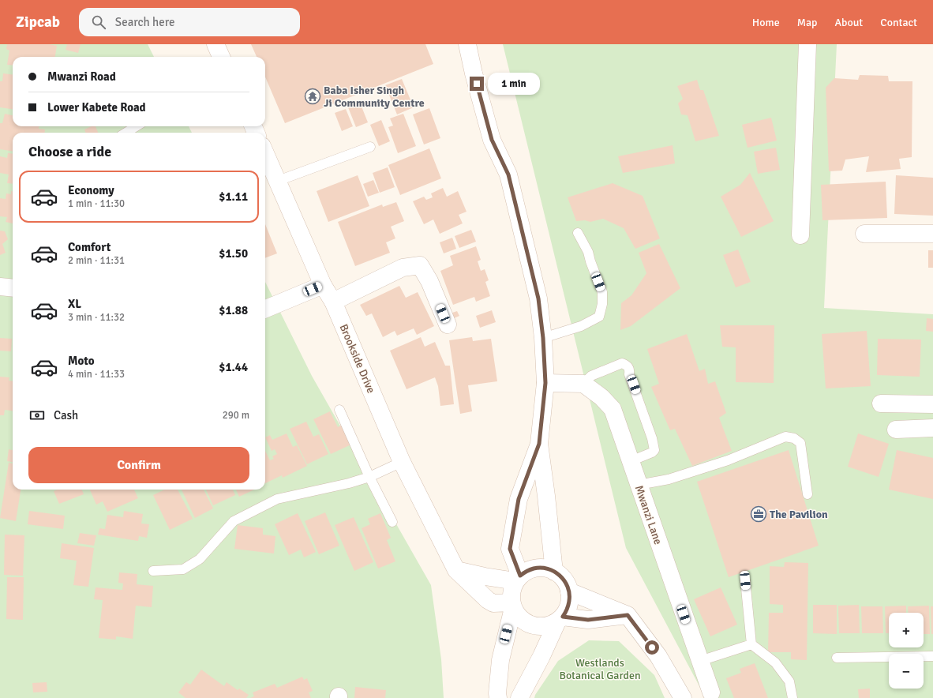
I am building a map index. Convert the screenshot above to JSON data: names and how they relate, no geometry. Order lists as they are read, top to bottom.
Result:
{
  "streets": {
    "street": ["Brookside Drive", "Mwanzi Lane"]
  },
  "parks": ["Westlands Botanical Garden"],
  "places": {
    "temple": ["Baba Isher Singh Ji Community Centre"],
    "office": ["The Pavilion"]
  },
  "page": {
    "header": "Zipcab",
    "search": "Search here",
    "nav": [
      "Home",
      "Map",
      "About",
      "Contact"
    ],
    "banner": ["Mwanzi Road", "Lower Kabete Road"],
    "bubble": "1 min",
    "heading": "Choose a ride",
    "list": [
      {
        "name": "Economy",
        "note": "1 min · 11:30",
        "value": "$1.11"
      },
      {
        "name": "Comfort",
        "note": "2 min · 11:31",
        "value": "$1.50"
      },
      {
        "name": "XL",
        "note": "3 min · 11:32",
        "value": "$1.88"
      },
      {
        "name": "Moto",
        "note": "4 min · 11:33",
        "value": "$1.44"
      }
    ],
    "pay": ["Cash", "290 m"],
    "buttons": "Confirm",
    "map_buttons": ["+", "−"]
  }
}
